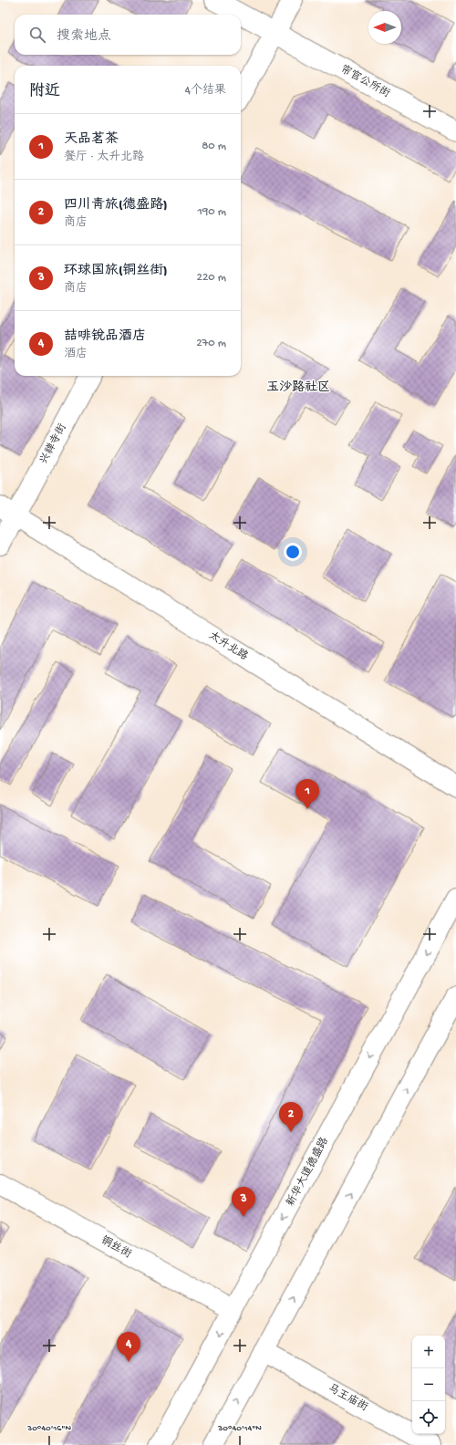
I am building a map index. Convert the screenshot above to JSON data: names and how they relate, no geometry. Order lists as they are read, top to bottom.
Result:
{
  "streets": {
    "main road": [
      "帘官公所街",
      "兴禅寺街",
      "太升北路",
      "新华大道德盛路",
      "铜丝街",
      "马王庙街"
    ]
  },
  "crossings": [
    ["兴禅寺街", "太升北路"],
    ["新华大道德盛路", "铜丝街"]
  ],
  "districts": ["玉沙路社区"],
  "north": "left",
  "page": {
    "search": "搜索地点",
    "heading": ["附近", "4个结果"],
    "list": [
      {
        "mark": "1",
        "name": "天品茗茶",
        "note": "餐厅 · 太升北路",
        "value": "80 m"
      },
      {
        "mark": "2",
        "name": "四川青旅(德盛路)",
        "note": "商店",
        "value": "190 m"
      },
      {
        "mark": "3",
        "name": "环球国旅(铜丝街)",
        "note": "商店",
        "value": "220 m"
      },
      {
        "mark": "4",
        "name": "喆啡锐品酒店",
        "note": "酒店",
        "value": "270 m"
      }
    ],
    "pins": [
      "1",
      "2",
      "3",
      "4"
    ],
    "map_buttons": ["+", "−"]
  },
  "coordinates": ["30°40'16\"N", "30°40'14\"N"]
}
